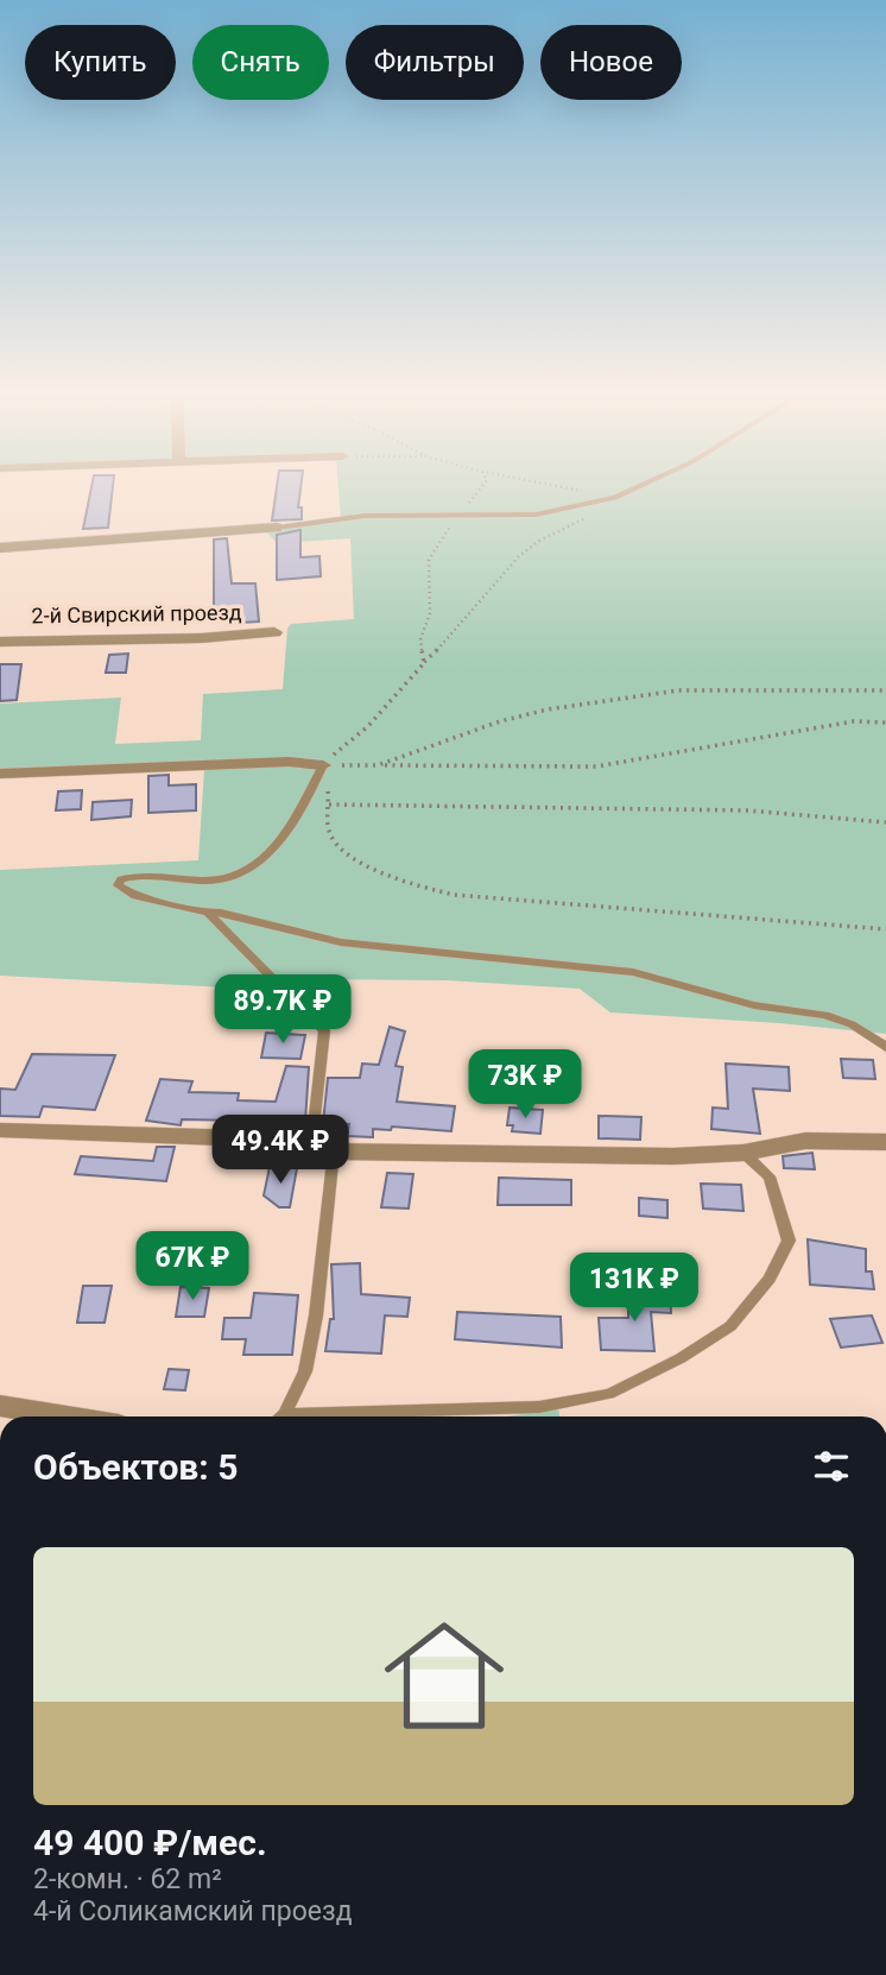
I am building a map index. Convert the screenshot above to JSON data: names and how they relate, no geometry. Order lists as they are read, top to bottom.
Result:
{
  "streets": {
    "street": ["2-й Свирский проезд"]
  },
  "page": {
    "chip": [
      "Купить",
      "Снять",
      "Фильтры",
      "Новое"
    ],
    "price": [
      "89.7K ₽",
      "73K ₽",
      "49.4K ₽",
      "67K ₽",
      "131K ₽"
    ],
    "heading": "Объектов: 5",
    "list": [
      {
        "name": "49 400 ₽/мес.",
        "note": "2-комн. · 62 m² · 4-й Соликамский проезд"
      }
    ]
  }
}
